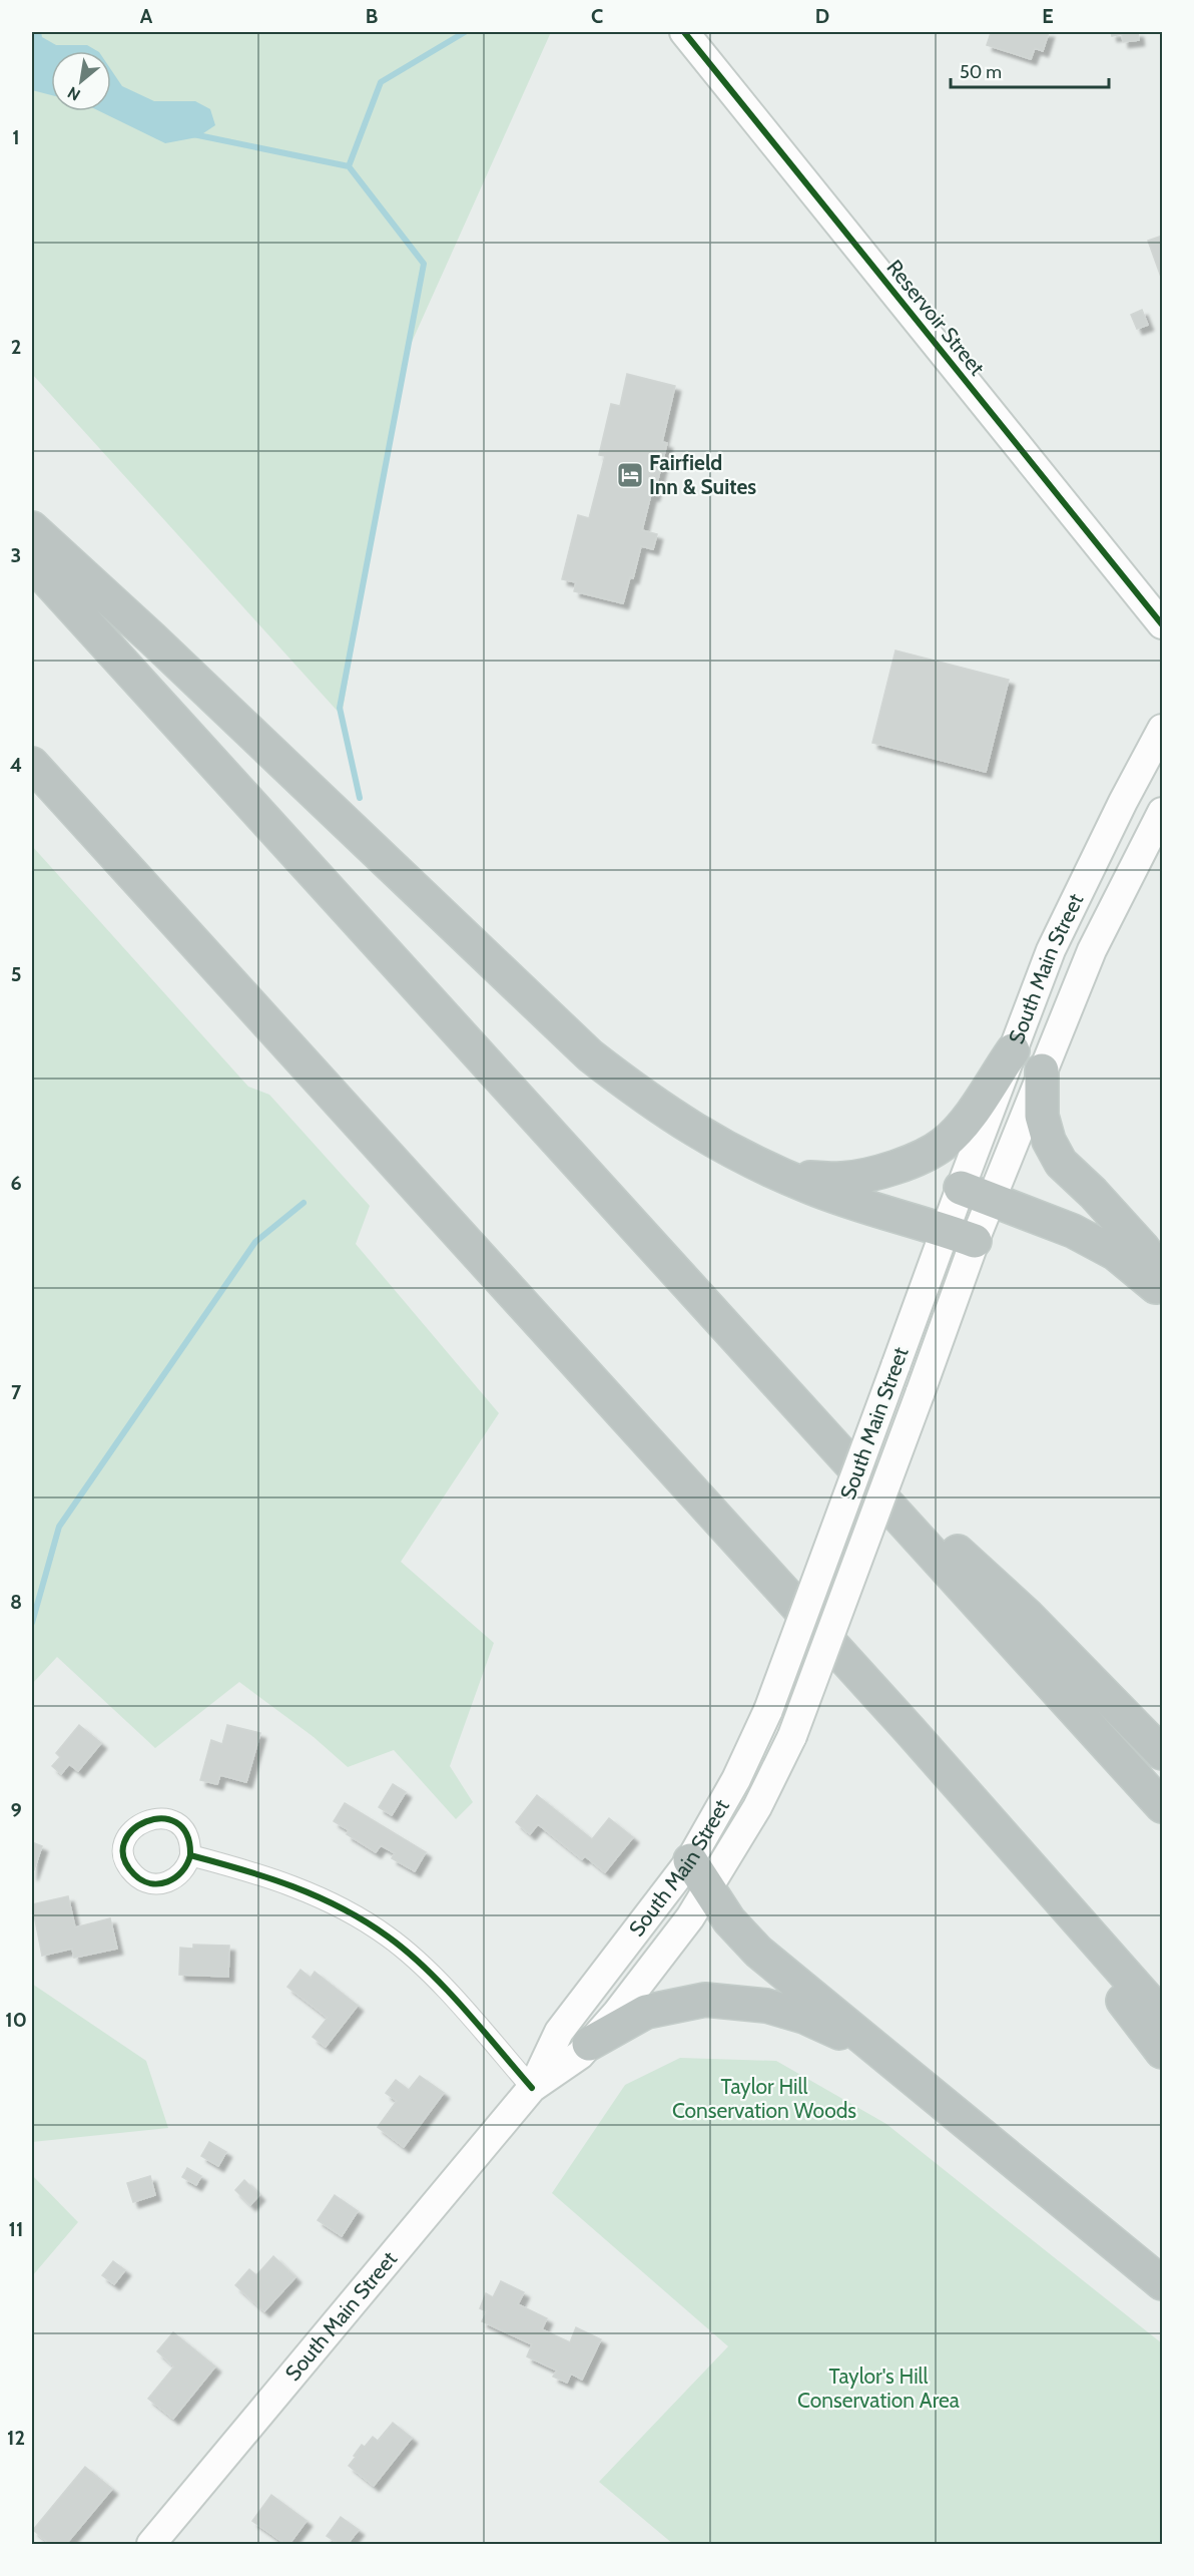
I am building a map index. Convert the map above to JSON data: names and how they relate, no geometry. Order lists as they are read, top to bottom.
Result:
{
  "streets": {
    "main road": ["Reservoir Street", "South Main Street"]
  },
  "parks": ["Taylor Hill Conservation Woods", "Taylor's Hill Conservation Area"],
  "places": {
    "hotel": ["Fairfield Inn & Suites"]
  },
  "scale_bar": "50 m",
  "north": "bottom left",
  "grid": {
    "columns": [
      "A",
      "B",
      "C",
      "D",
      "E"
    ],
    "rows": [
      "1",
      "2",
      "3",
      "4",
      "5",
      "6",
      "7",
      "8",
      "9",
      "10",
      "11",
      "12"
    ]
  }
}
